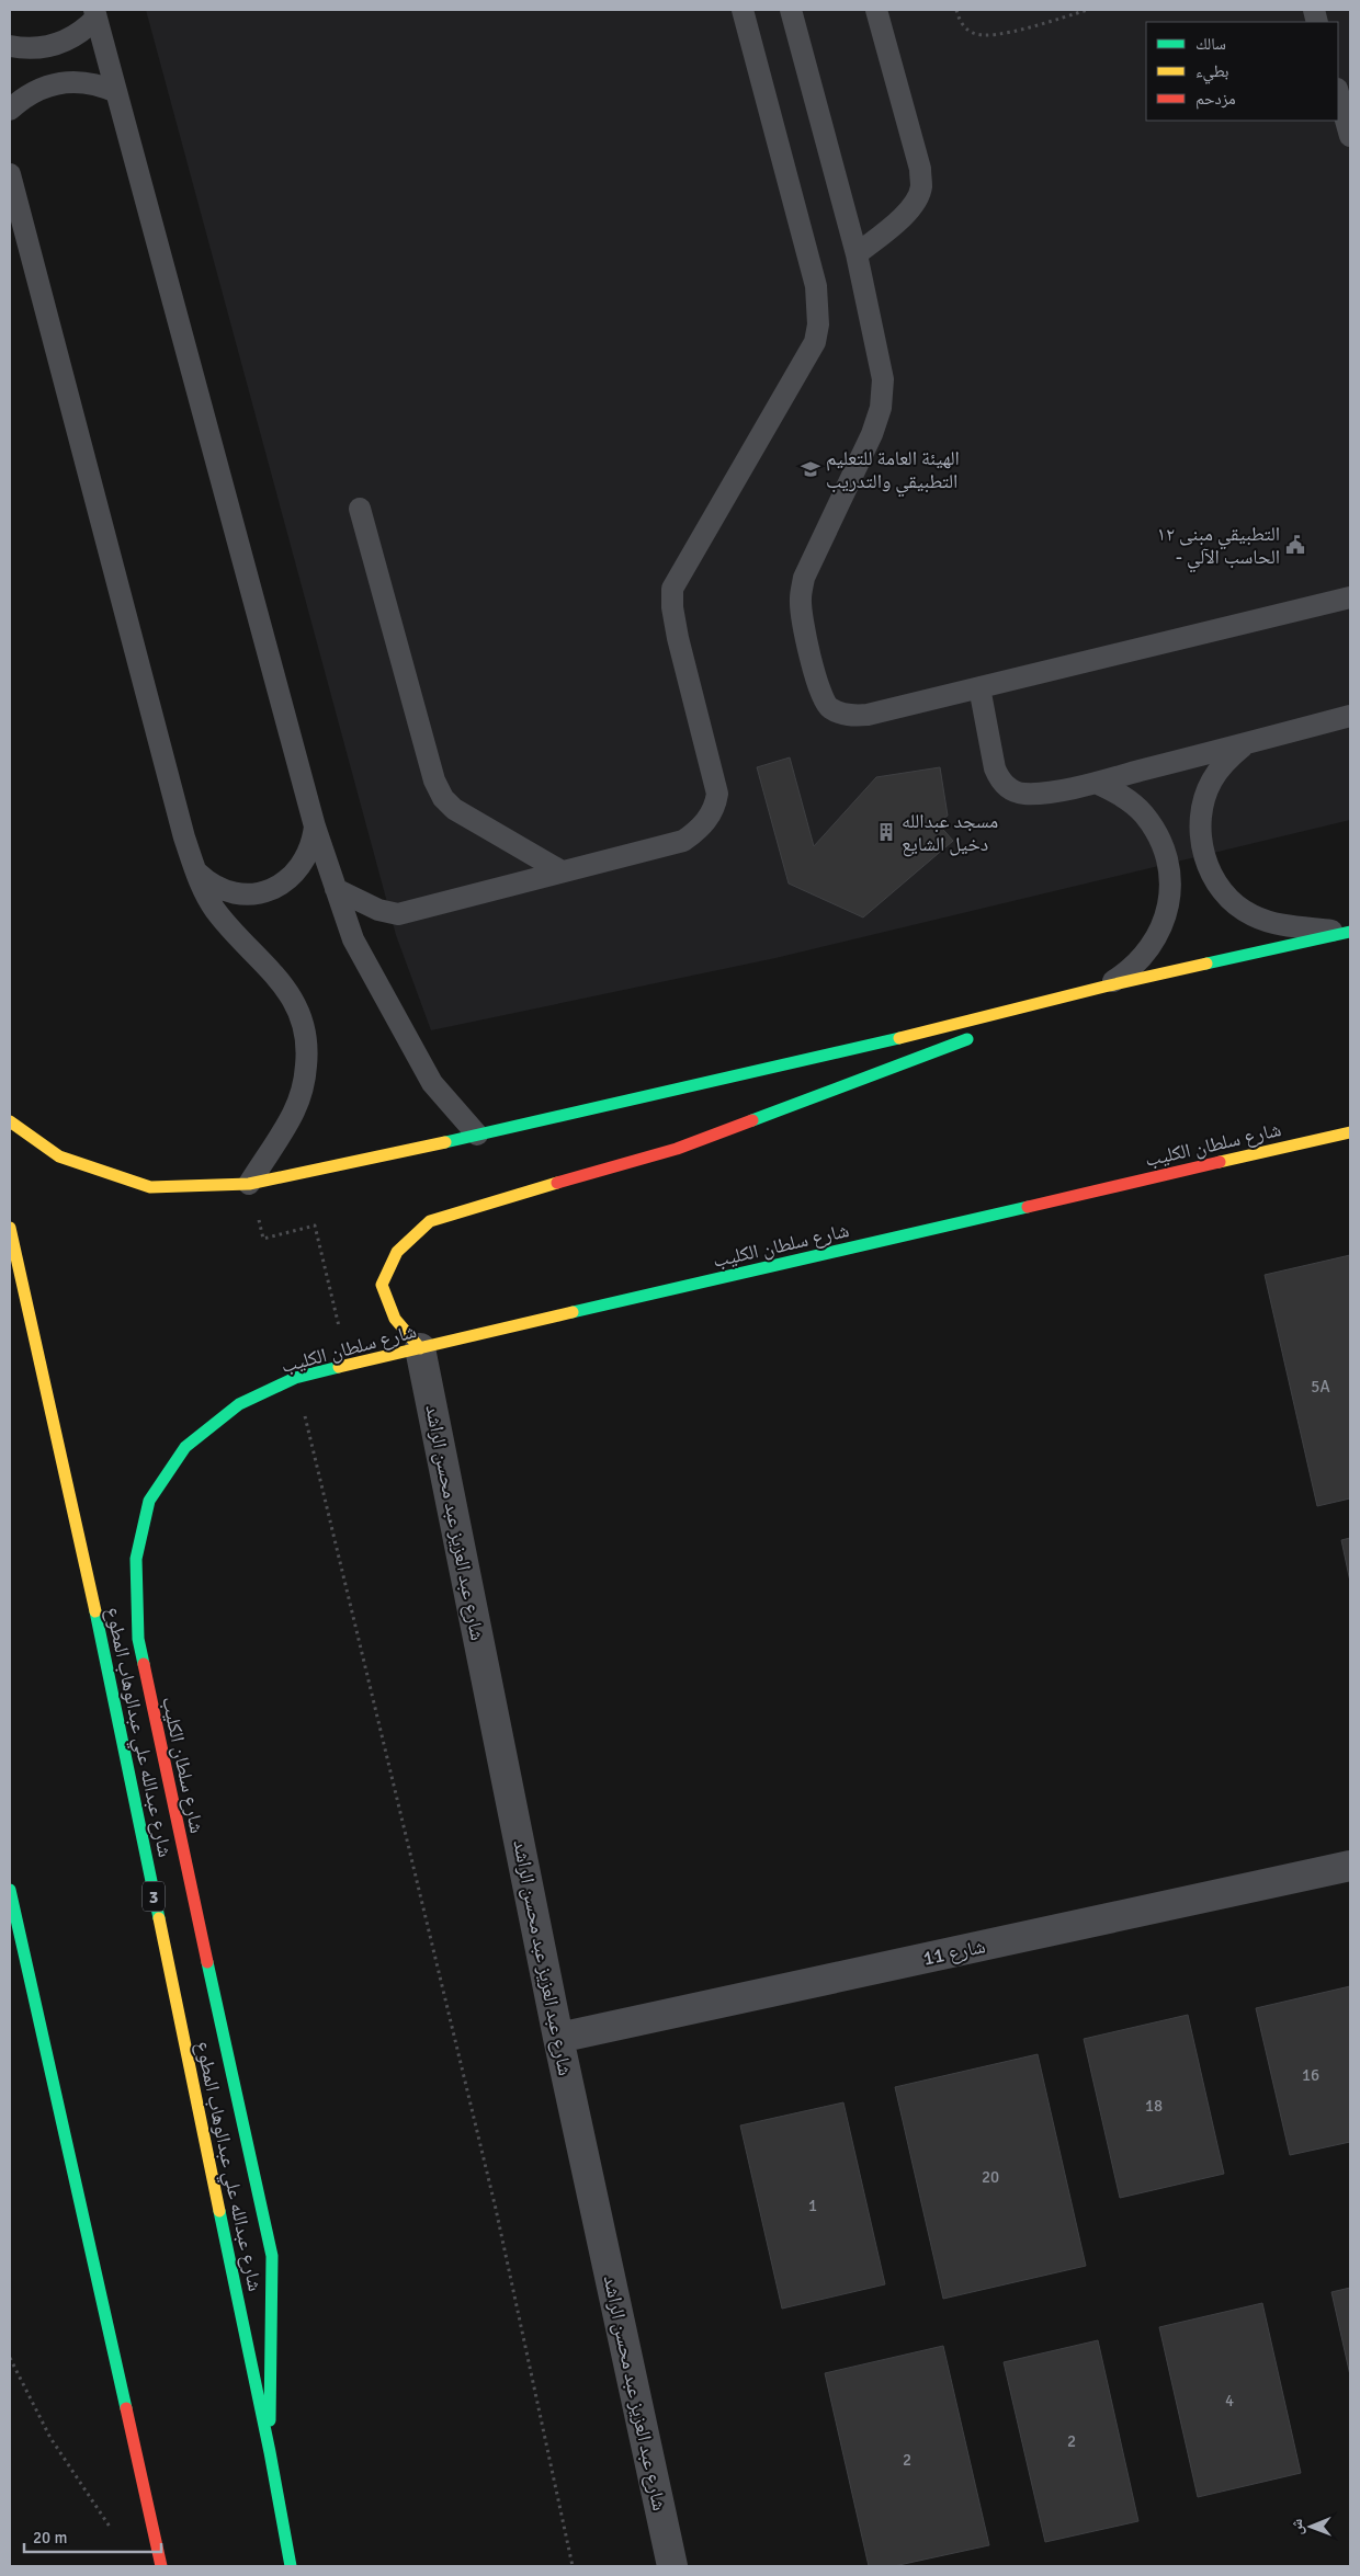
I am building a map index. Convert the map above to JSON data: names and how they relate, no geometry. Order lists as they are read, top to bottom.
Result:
{
  "streets": {
    "street": [
      "شارع سلطان الكليب",
      "شارع عبد العزيز عبد محسن الراشد",
      "شارع عبدالله علي عبدالوهاب المطوع",
      "3",
      "شارع 11"
    ]
  },
  "crossings": [
    ["شارع سلطان الكليب", "شارع عبد العزيز عبد محسن الراشد"],
    ["شارع سلطان الكليب", "شارع عبدالله علي عبدالوهاب المطوع"],
    ["شارع عبد العزيز عبد محسن الراشد", "شارع 11"]
  ],
  "places": {
    "school or university": ["الهيئة العامة للتعليم التطبيقي والتدريب"],
    "public building": ["التطبيقي مبنى ١٢ - الحاسب الآلي"],
    "building": ["مسجد عبدالله دخيل الشايع"]
  },
  "house_numbers": [
    "5A",
    "16",
    "18",
    "20",
    "1",
    "4",
    "2",
    "2"
  ],
  "legend": ["سالك", "بطيء", "مزدحم"],
  "scale_bar": "20 m",
  "north": "left"
}
